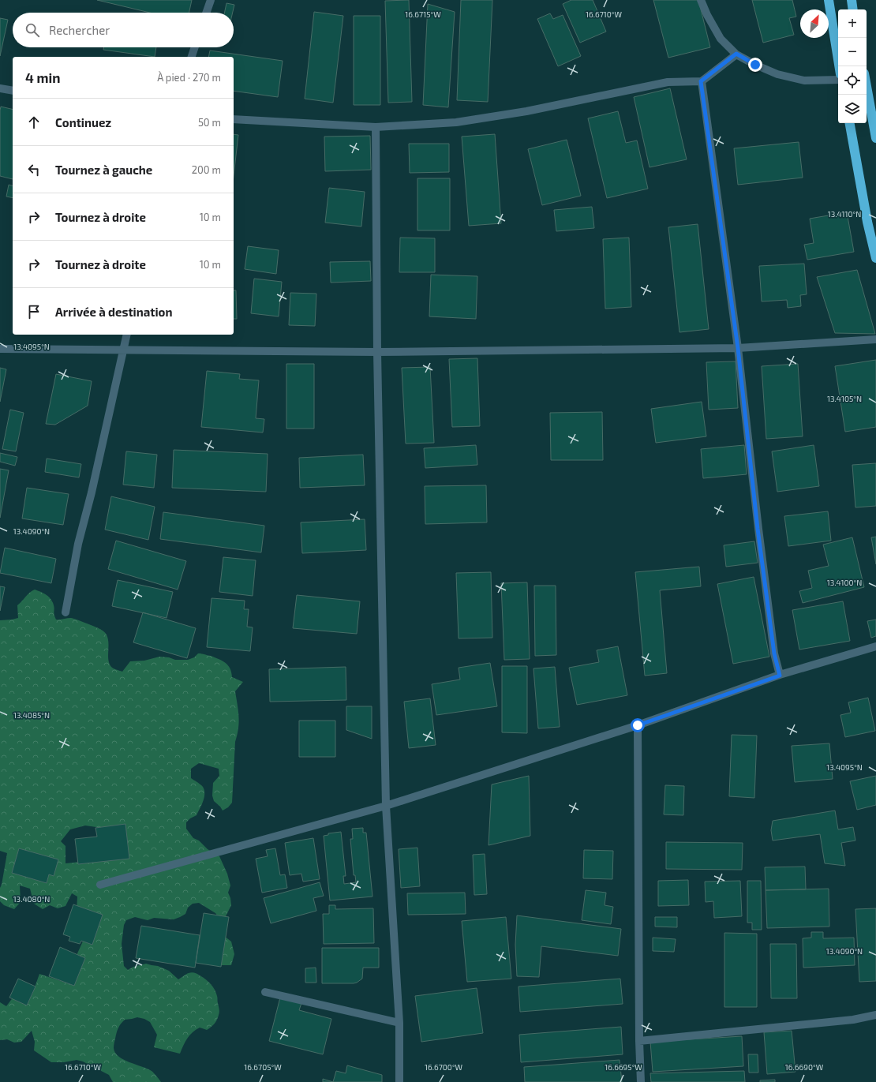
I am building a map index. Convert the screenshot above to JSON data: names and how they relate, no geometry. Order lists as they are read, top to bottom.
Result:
{
  "north": "top right",
  "page": {
    "map_buttons": ["+", "−"],
    "search": "Rechercher",
    "heading": ["4 min", "À pied · 270 m"],
    "list": [
      ["Continuez", "50 m"],
      ["Tournez à gauche", "200 m"],
      ["Tournez à droite", "10 m"],
      ["Tournez à droite", "10 m"],
      "Arrivée à destination"
    ]
  },
  "coordinates": [
    "16.6715°W",
    "16.6710°W",
    "13.4110°N",
    "13.4095°N",
    "13.4105°N",
    "13.4090°N",
    "13.4100°N",
    "13.4085°N",
    "13.4080°N",
    "16.6705°W",
    "16.6700°W",
    "16.6695°W",
    "16.6690°W"
  ]
}
